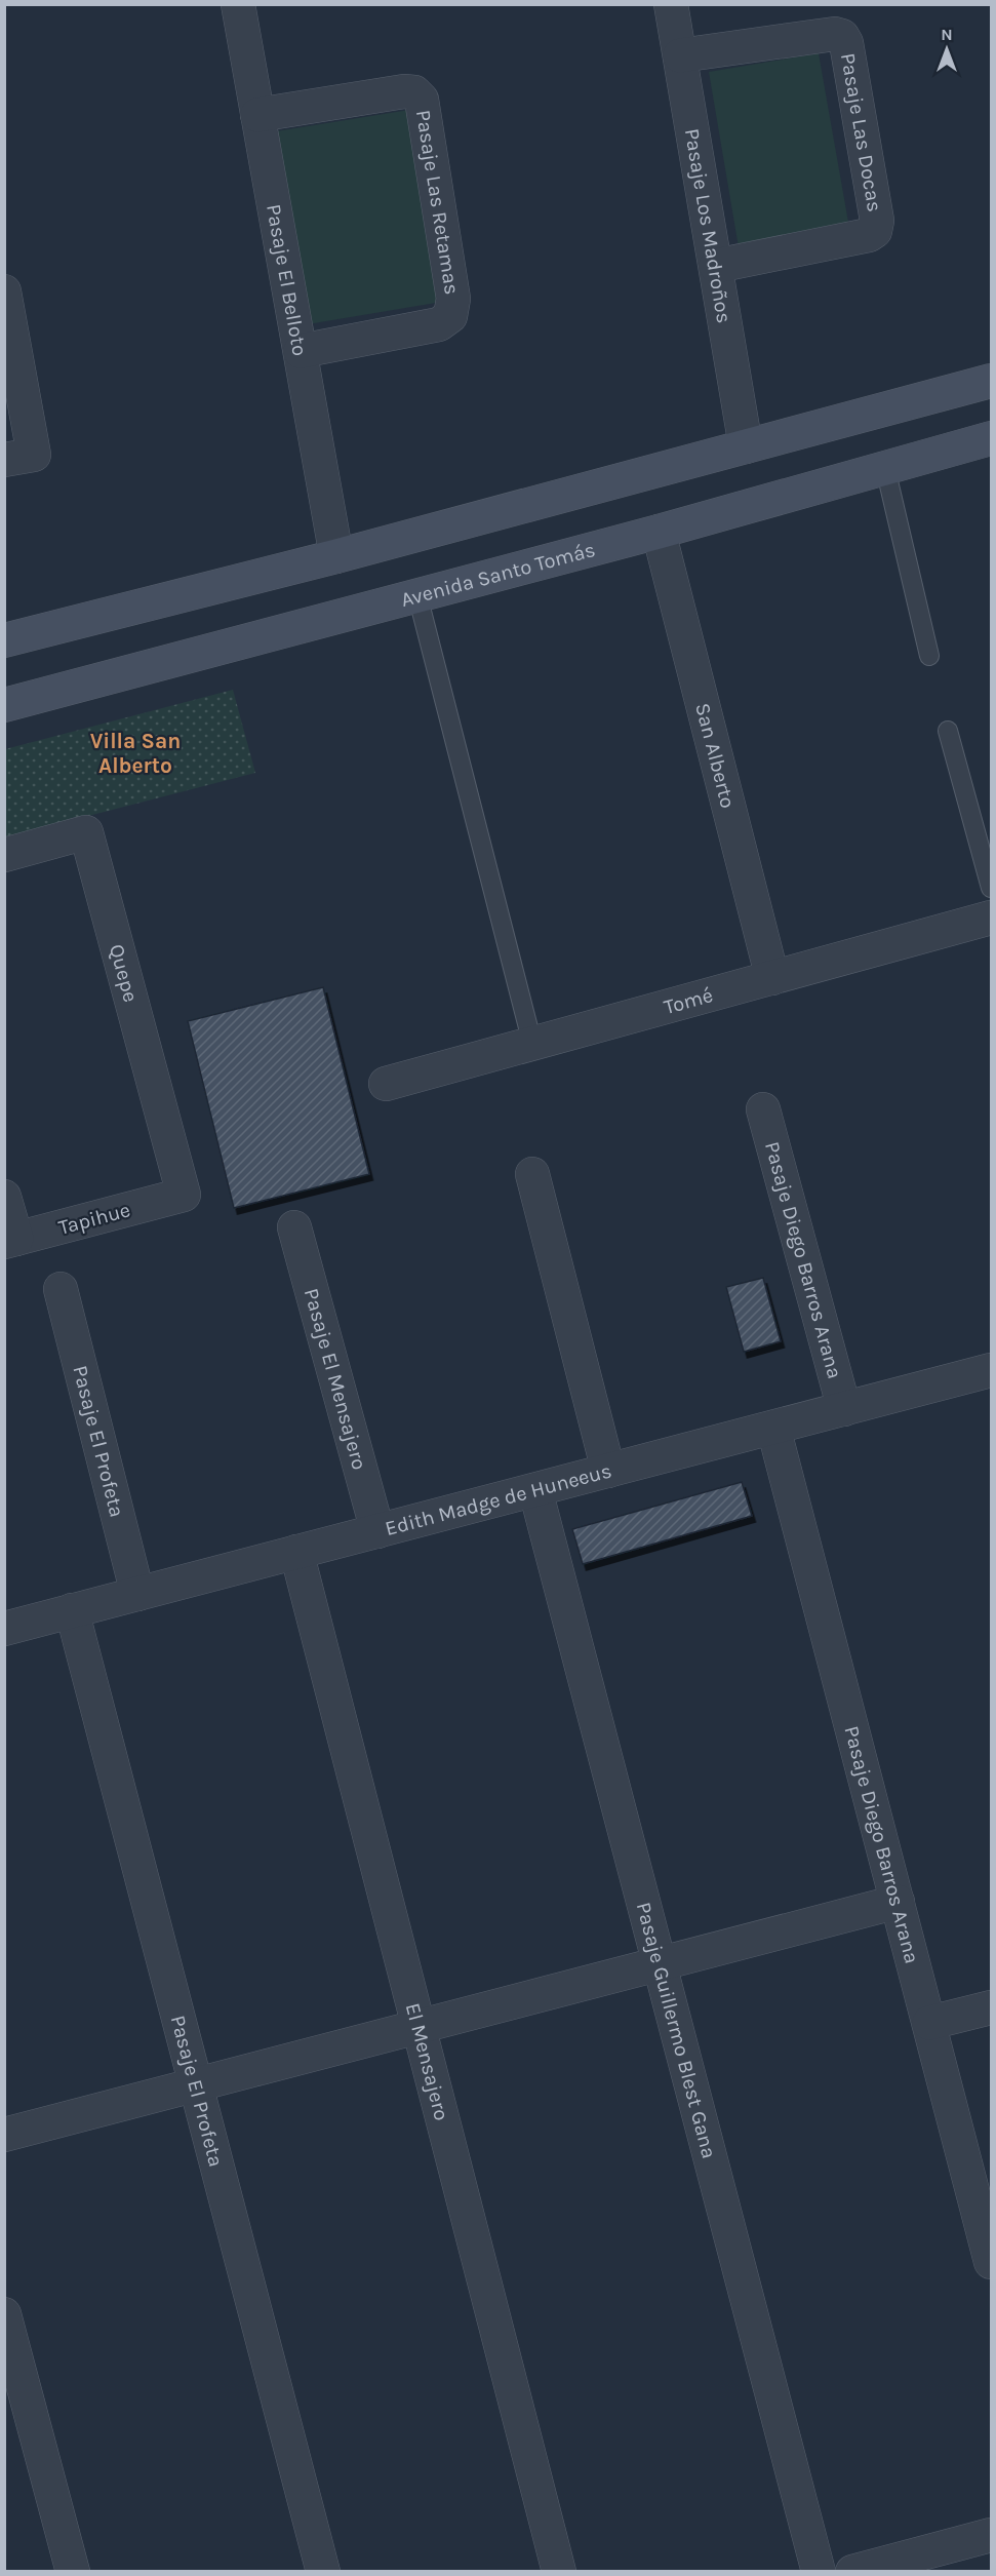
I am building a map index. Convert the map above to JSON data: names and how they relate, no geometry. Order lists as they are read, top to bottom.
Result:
{
  "streets": {
    "main road": ["Avenida Santo Tomás"],
    "street": [
      "Pasaje Las Docas",
      "Pasaje Las Retamas",
      "Pasaje Los Madroños",
      "Pasaje El Belloto",
      "San Alberto",
      "Quepe",
      "Tomé",
      "Tapihue",
      "Pasaje Diego Barros Arana",
      "Pasaje El Mensajero",
      "Pasaje El Profeta",
      "Edith Madge de Huneeus",
      "Pasaje Guillermo Blest Gana",
      "El Mensajero"
    ]
  },
  "crossings": [
    ["Pasaje Las Docas", "Pasaje Los Madroños"],
    ["Pasaje Las Retamas", "Pasaje El Belloto"],
    ["Avenida Santo Tomás", "San Alberto"],
    ["San Alberto", "Tomé"],
    ["Quepe", "Tapihue"],
    ["Pasaje Diego Barros Arana", "Edith Madge de Huneeus"],
    ["Pasaje El Mensajero", "Edith Madge de Huneeus"],
    ["Pasaje El Profeta", "Edith Madge de Huneeus"],
    ["Edith Madge de Huneeus", "Pasaje Guillermo Blest Gana"],
    ["Edith Madge de Huneeus", "El Mensajero"]
  ],
  "districts": ["Villa San Alberto"],
  "north": "top"
}
